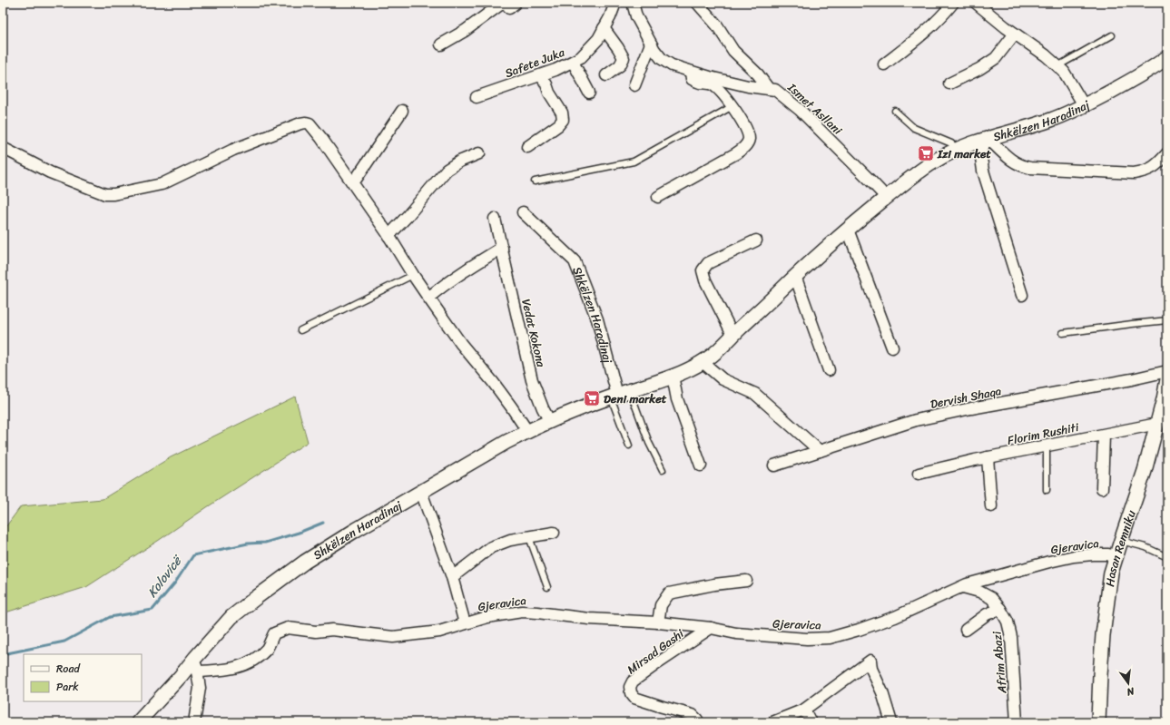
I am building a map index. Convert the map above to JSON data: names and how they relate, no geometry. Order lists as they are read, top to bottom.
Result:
{
  "streets": {
    "street": [
      "Safete Juka",
      "Ismet Asllani",
      "Shkëlzen Haradinaj",
      "Vedat Kokona",
      "Dervish Shaqa",
      "Florim Rushiti",
      "Gjeravica",
      "Hasan Remniku",
      "Mirsad Gashi",
      "Afrim Abazi"
    ]
  },
  "crossings": [
    ["Ismet Asllani", "Shkëlzen Haradinaj"],
    ["Shkëlzen Haradinaj", "Vedat Kokona"],
    ["Shkëlzen Haradinaj", "Gjeravica"],
    ["Florim Rushiti", "Hasan Remniku"],
    ["Gjeravica", "Hasan Remniku"],
    ["Gjeravica", "Mirsad Gashi"],
    ["Gjeravica", "Afrim Abazi"]
  ],
  "water": ["Kolovicë"],
  "places": {
    "supermarket": ["Izi market", "Deni market"]
  },
  "legend": ["Road", "Park"],
  "north": "bottom"
}
